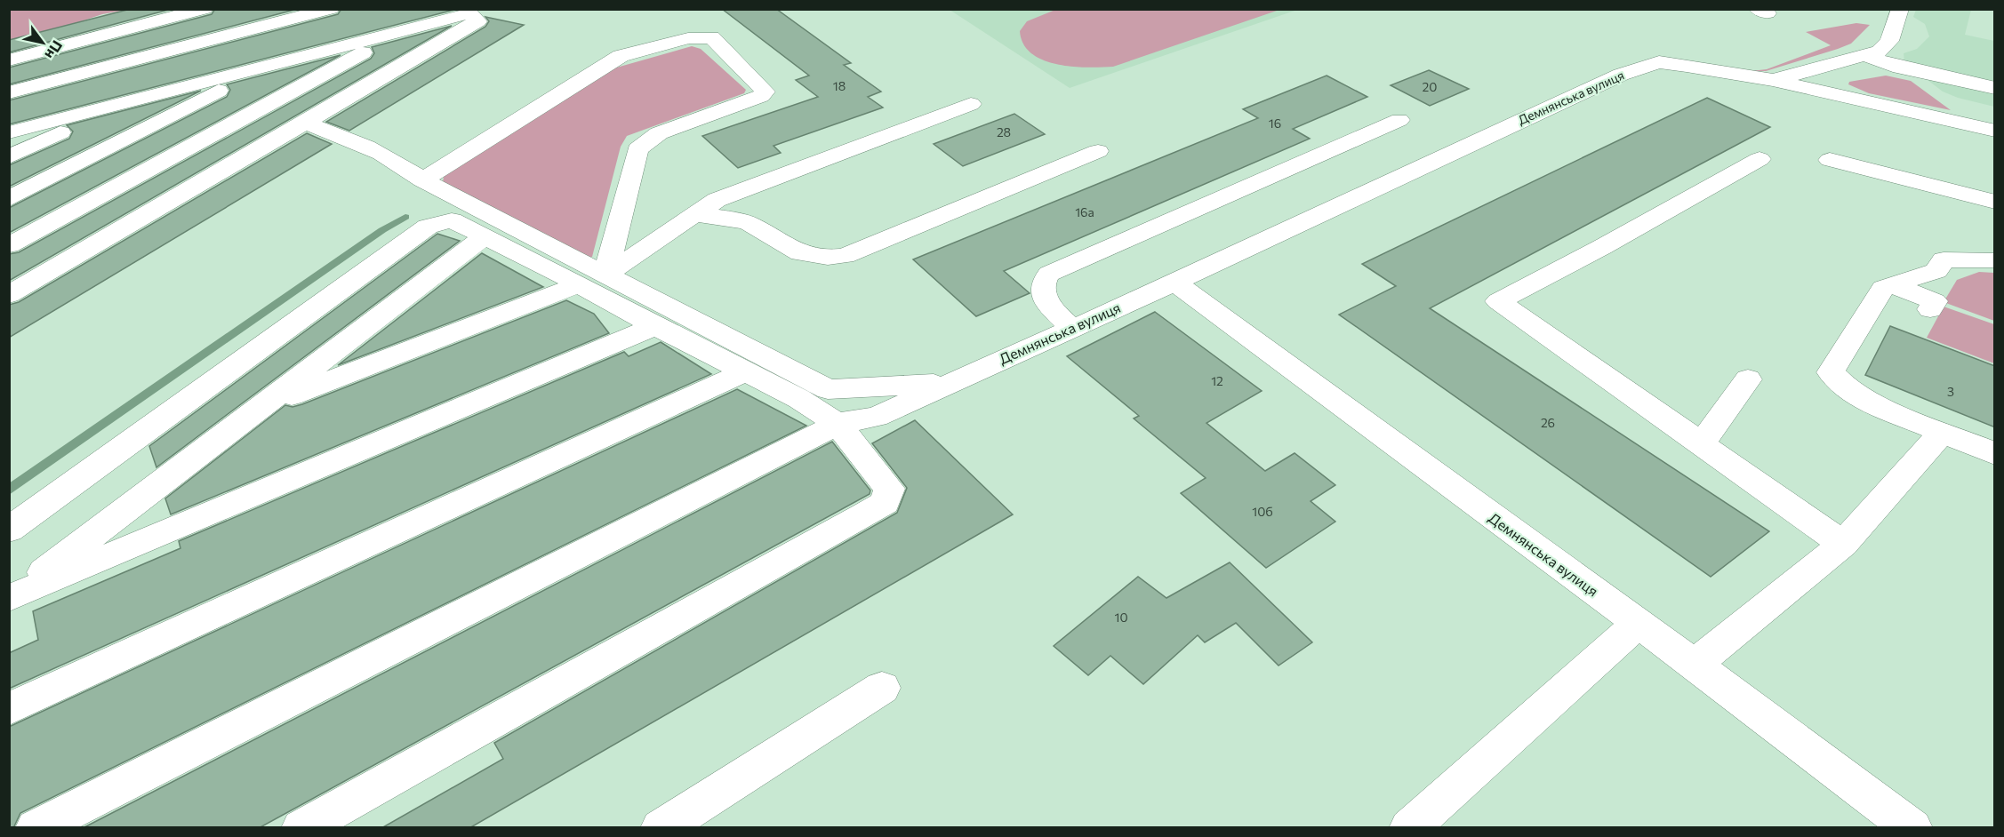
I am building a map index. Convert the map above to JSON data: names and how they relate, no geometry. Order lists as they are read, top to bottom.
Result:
{
  "streets": {
    "street": ["Демнянська вулиця"]
  },
  "house_numbers": [
    "18",
    "20",
    "16",
    "28",
    "16а",
    "12",
    "3",
    "26",
    "10б",
    "10"
  ],
  "north": "bottom right"
}
